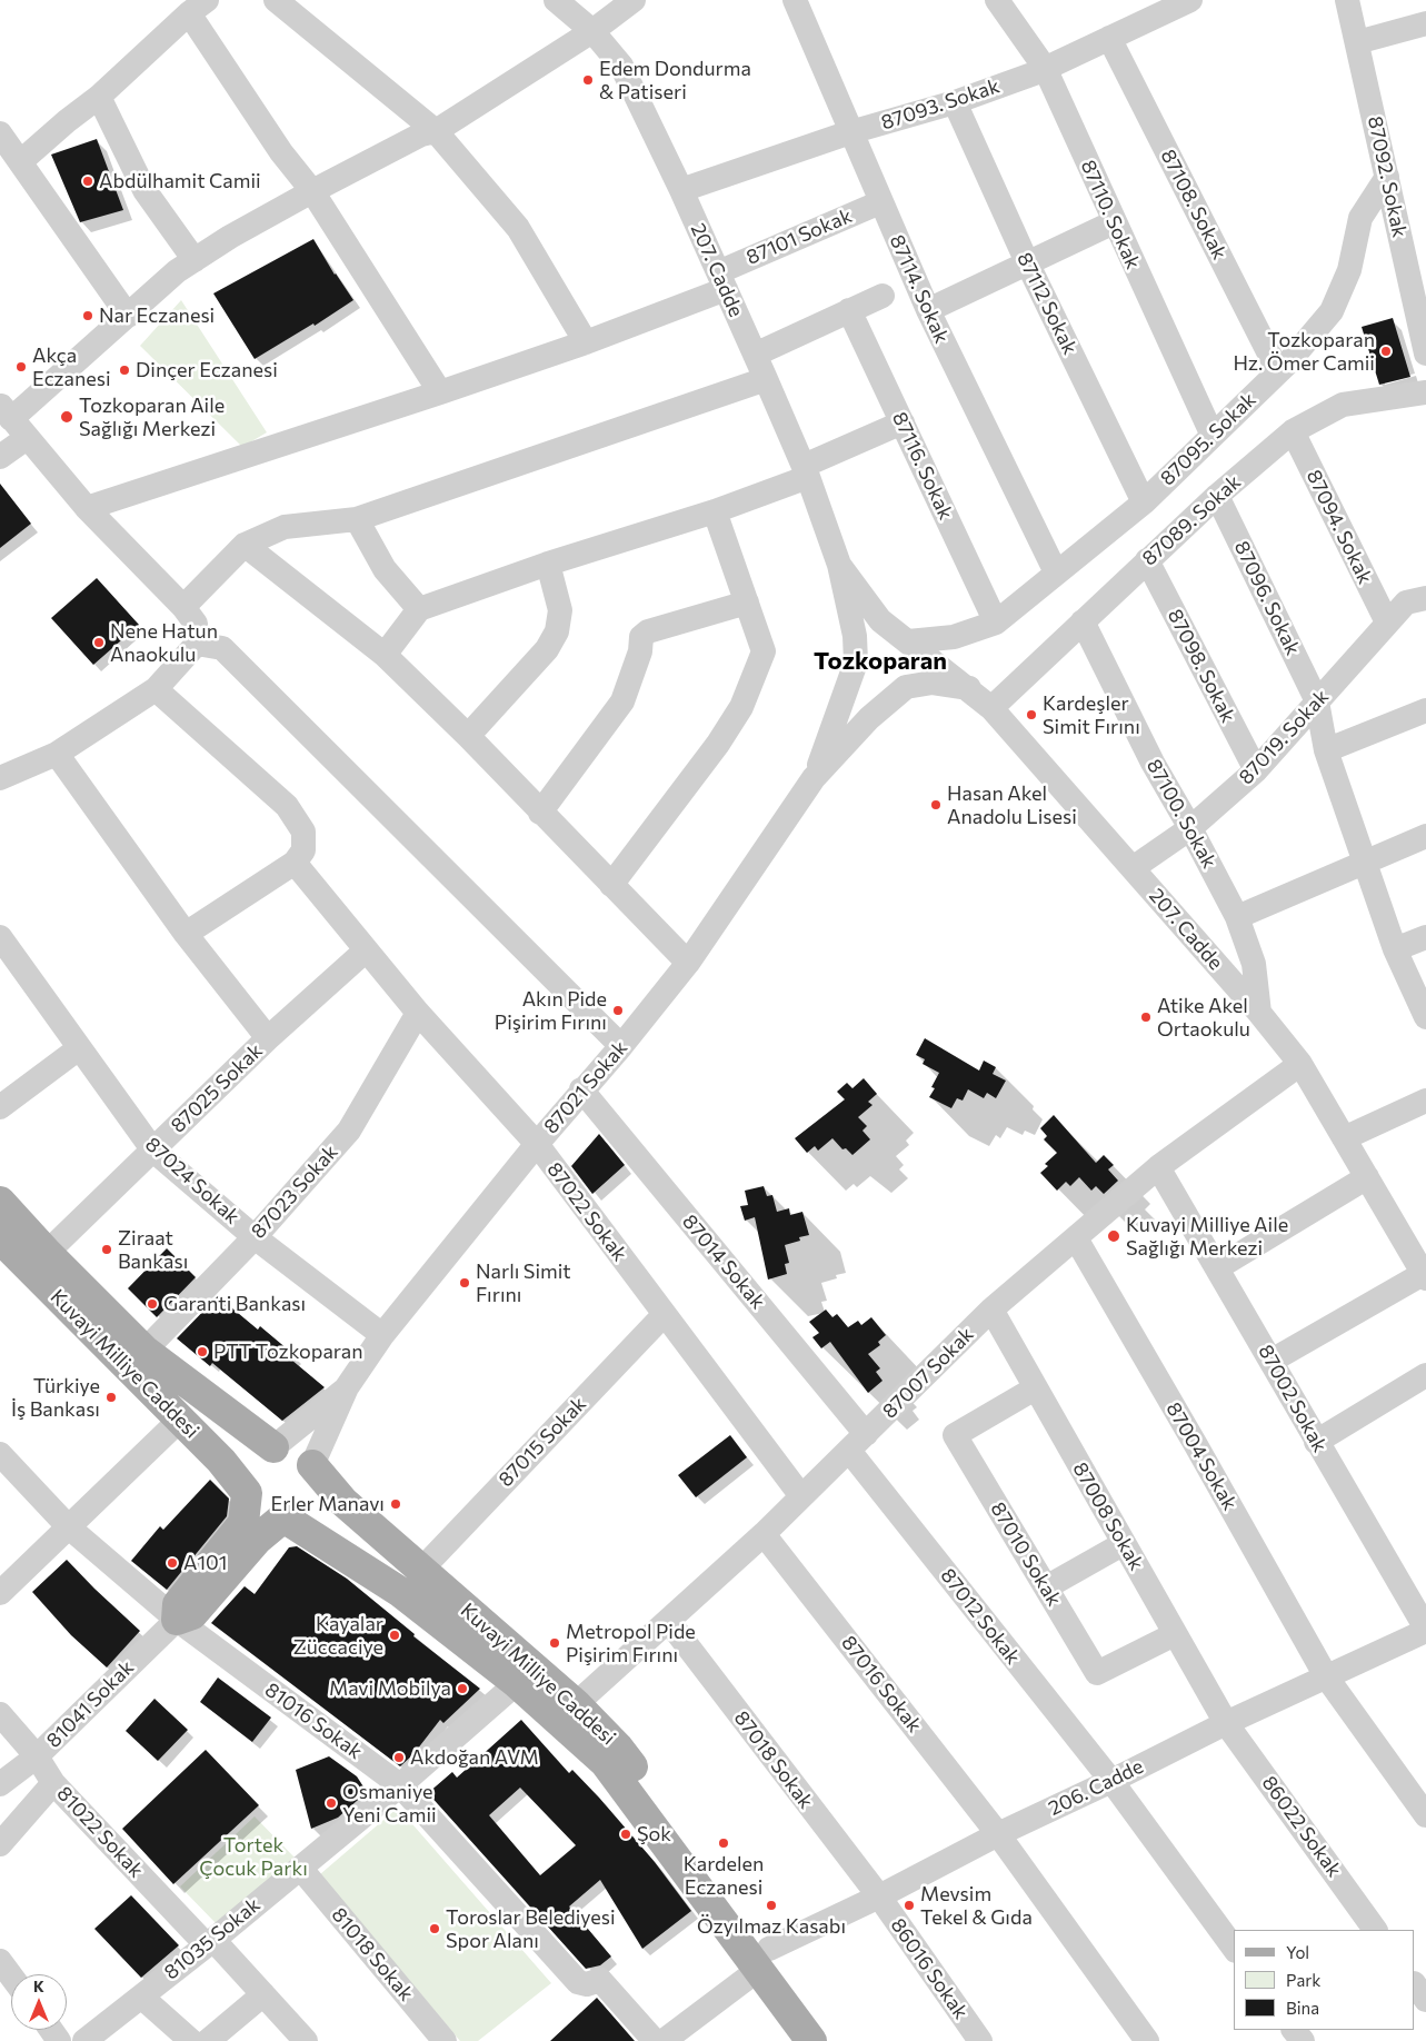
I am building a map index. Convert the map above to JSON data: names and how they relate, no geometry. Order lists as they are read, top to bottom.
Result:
{
  "streets": {
    "main road": ["Kuvayi Milliye Caddesi"],
    "street": [
      "87093. Sokak",
      "87092. Sokak",
      "87108. Sokak",
      "87110. Sokak",
      "87101 Sokak",
      "207. Cadde",
      "87114. Sokak",
      "87112 Sokak",
      "87095. Sokak",
      "87116. Sokak",
      "87089. Sokak",
      "87094. Sokak",
      "87096. Sokak",
      "87098. Sokak",
      "87019. Sokak",
      "87100. Sokak",
      "87021 Sokak",
      "87025 Sokak",
      "87024 Sokak",
      "87023 Sokak",
      "87022 Sokak",
      "87014 Sokak",
      "87007 Sokak",
      "87002 Sokak",
      "87015 Sokak",
      "87004 Sokak",
      "87008 Sokak",
      "87010 Sokak",
      "87012 Sokak",
      "87016 Sokak",
      "81041 Sokak",
      "81016 Sokak",
      "87018 Sokak",
      "206. Cadde",
      "86022 Sokak",
      "81022 Sokak",
      "81035 Sokak",
      "81018 Sokak",
      "86016 Sokak"
    ]
  },
  "crossings": [
    ["87093. Sokak", "87108. Sokak"],
    ["87093. Sokak", "87110. Sokak"],
    ["87093. Sokak", "207. Cadde"],
    ["87093. Sokak", "87114. Sokak"],
    ["87093. Sokak", "87112 Sokak"],
    ["87092. Sokak", "87095. Sokak"],
    ["87108. Sokak", "87095. Sokak"],
    ["87110. Sokak", "87095. Sokak"],
    ["87101 Sokak", "207. Cadde"],
    ["87101 Sokak", "87114. Sokak"],
    ["207. Cadde", "87095. Sokak"],
    ["207. Cadde", "87089. Sokak"],
    ["207. Cadde", "87019. Sokak"],
    ["207. Cadde", "87100. Sokak"],
    ["207. Cadde", "87007 Sokak"],
    ["87114. Sokak", "87095. Sokak"],
    ["87112 Sokak", "87095. Sokak"],
    ["87095. Sokak", "87116. Sokak"],
    ["87089. Sokak", "87094. Sokak"],
    ["87089. Sokak", "87096. Sokak"],
    ["87089. Sokak", "87098. Sokak"],
    ["87089. Sokak", "87100. Sokak"],
    ["87094. Sokak", "87019. Sokak"],
    ["87096. Sokak", "87019. Sokak"],
    ["87098. Sokak", "87019. Sokak"],
    ["87019. Sokak", "87100. Sokak"],
    ["87021 Sokak", "87024 Sokak"],
    ["87021 Sokak", "87022 Sokak"],
    ["87021 Sokak", "87014 Sokak"],
    ["87021 Sokak", "Kuvayi Milliye Caddesi"],
    ["87025 Sokak", "87024 Sokak"],
    ["87025 Sokak", "87022 Sokak"],
    ["87025 Sokak", "Kuvayi Milliye Caddesi"],
    ["87024 Sokak", "87023 Sokak"],
    ["87023 Sokak", "87022 Sokak"],
    ["87023 Sokak", "Kuvayi Milliye Caddesi"],
    ["87022 Sokak", "87007 Sokak"],
    ["87022 Sokak", "87015 Sokak"],
    ["87014 Sokak", "87007 Sokak"],
    ["87014 Sokak", "87012 Sokak"],
    ["Kuvayi Milliye Caddesi", "87007 Sokak"],
    ["Kuvayi Milliye Caddesi", "87015 Sokak"],
    ["Kuvayi Milliye Caddesi", "206. Cadde"],
    ["Kuvayi Milliye Caddesi", "81035 Sokak"],
    ["87007 Sokak", "87002 Sokak"],
    ["87007 Sokak", "87004 Sokak"],
    ["87007 Sokak", "87008 Sokak"],
    ["87007 Sokak", "87012 Sokak"],
    ["87007 Sokak", "87016 Sokak"],
    ["87007 Sokak", "87018 Sokak"],
    ["87002 Sokak", "206. Cadde"],
    ["87004 Sokak", "206. Cadde"],
    ["87008 Sokak", "87010 Sokak"],
    ["87008 Sokak", "206. Cadde"],
    ["87008 Sokak", "86022 Sokak"],
    ["87012 Sokak", "206. Cadde"],
    ["87016 Sokak", "206. Cadde"],
    ["81041 Sokak", "81016 Sokak"],
    ["81041 Sokak", "81022 Sokak"],
    ["81016 Sokak", "81035 Sokak"],
    ["87018 Sokak", "206. Cadde"],
    ["87018 Sokak", "86016 Sokak"],
    ["206. Cadde", "86022 Sokak"],
    ["206. Cadde", "86016 Sokak"],
    ["81022 Sokak", "81035 Sokak"],
    ["81035 Sokak", "81018 Sokak"]
  ],
  "districts": ["Tozkoparan"],
  "parks": ["Tortek Çocuk Parkı"],
  "places": [
    "Edem Dondurma & Patiseri",
    "Abdülhamit Camii",
    "Nar Eczanesi",
    "Tozkoparan Hz. Ömer Camii",
    "Akça Eczanesi",
    "Dinçer Eczanesi",
    "Tozkoparan Aile Sağlığı Merkezi",
    "Nene Hatun Anaokulu",
    "Kardeşler Simit Fırını",
    "Hasan Akel Anadolu Lisesi",
    "Akın Pide Pişirim Fırını",
    "Atike Akel Ortaokulu",
    "Kuvayi Milliye Aile Sağlığı Merkezi",
    "Ziraat Bankası",
    "Narlı Simit Fırını",
    "Garanti Bankası",
    "PTT Tozkoparan",
    "Türkiye İş Bankası",
    "Erler Manavı",
    "A101",
    "Kayalar Züccaciye",
    "Metropol Pide Pişirim Fırını",
    "Mavi Mobilya",
    "Akdoğan AVM",
    "Osmaniye Yeni Camii",
    "Şok",
    "Kardelen Eczanesi",
    "Özyılmaz Kasabı",
    "Mevsim Tekel & Gıda",
    "Toroslar Belediyesi Spor Alanı"
  ],
  "legend": ["Yol", "Park", "Bina"],
  "north": "top"
}
